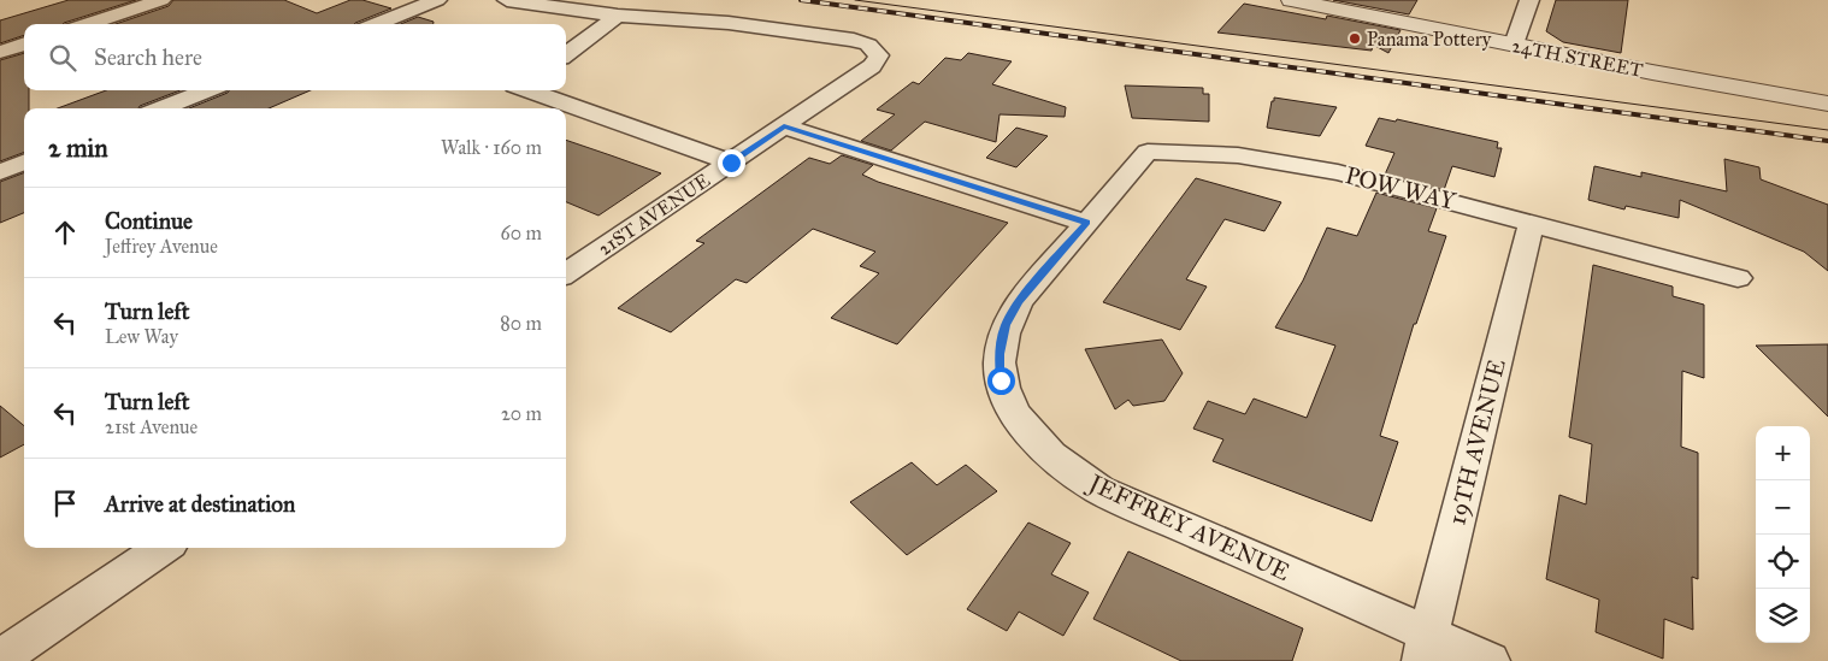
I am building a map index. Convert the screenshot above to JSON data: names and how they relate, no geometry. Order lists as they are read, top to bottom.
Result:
{
  "streets": {
    "street": [
      "24TH STREET",
      "POW WAY",
      "21ST AVENUE",
      "19TH AVENUE",
      "JEFFREY AVENUE"
    ]
  },
  "crossings": [
    ["POW WAY", "19TH AVENUE"],
    ["POW WAY", "JEFFREY AVENUE"],
    ["19TH AVENUE", "JEFFREY AVENUE"]
  ],
  "places": ["Panama Pottery"],
  "page": {
    "search": "Search here",
    "heading": ["2 min", "Walk · 160 m"],
    "list": [
      ["Continue", "Jeffrey Avenue", "60 m"],
      ["Turn left", "Lew Way", "80 m"],
      ["Turn left", "21st Avenue", "20 m"],
      "Arrive at destination"
    ],
    "map_buttons": ["+", "−"]
  }
}
